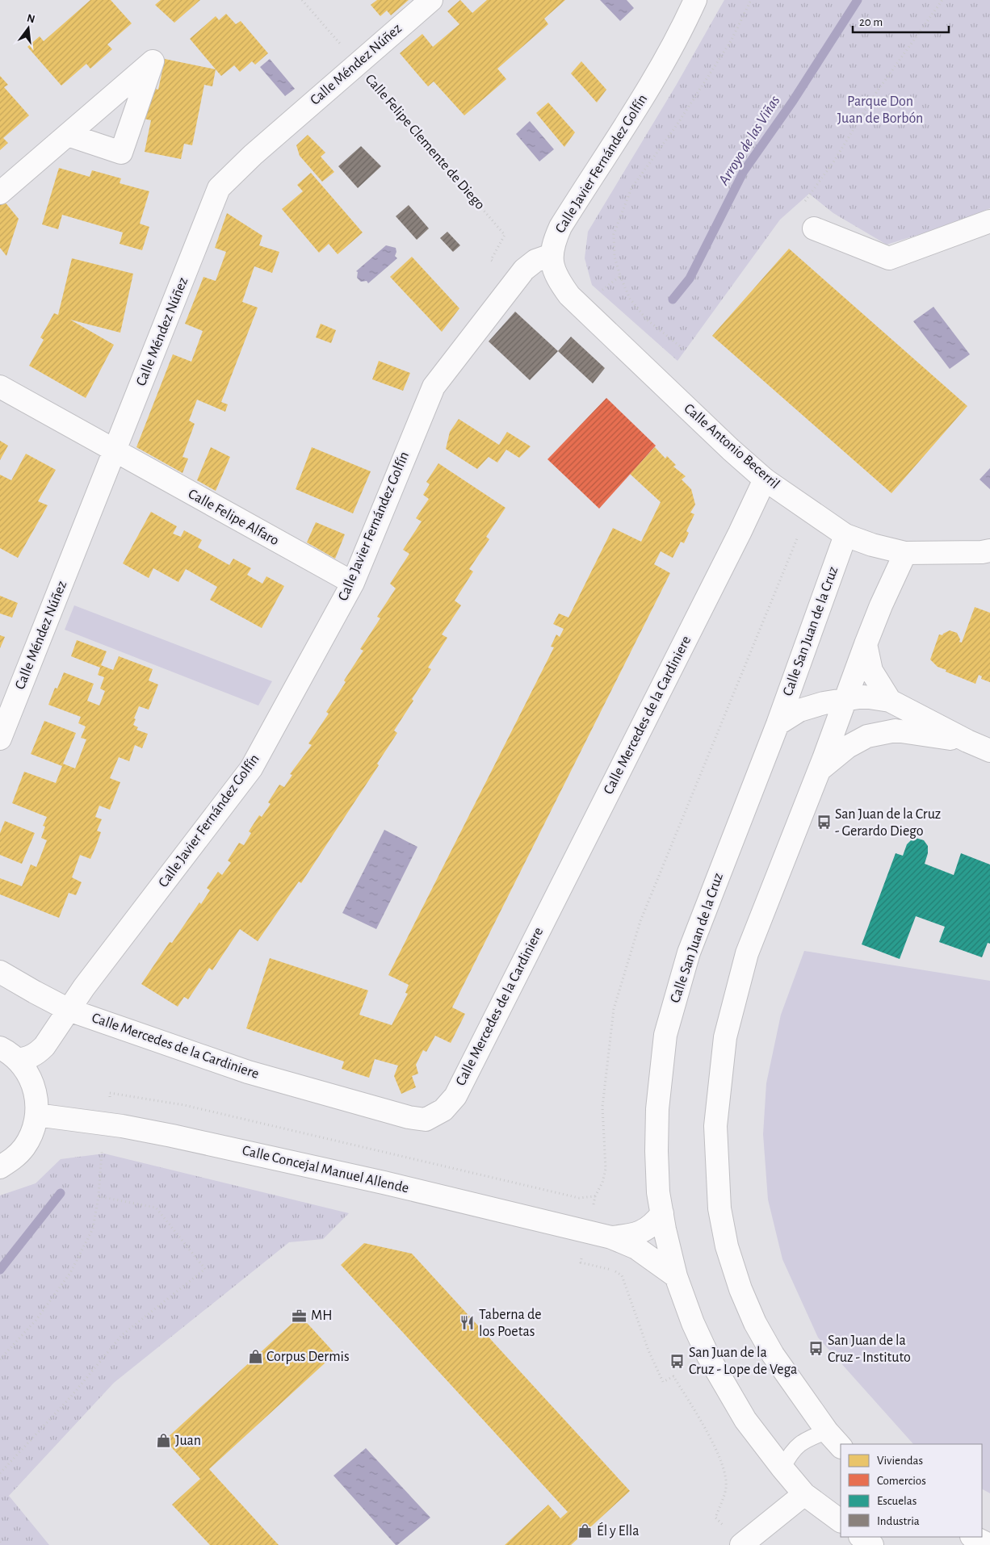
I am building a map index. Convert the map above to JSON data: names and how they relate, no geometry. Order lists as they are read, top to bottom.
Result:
{
  "streets": {
    "street": [
      "Calle Méndez Núñez",
      "Calle Javier Fernández Golfín",
      "Calle Antonio Becerril",
      "Calle Felipe Alfaro",
      "Calle San Juan de la Cruz",
      "Calle Mercedes de la Cardiniere",
      "Calle Concejal Manuel Allende"
    ],
    "path": ["Calle Felipe Clemente de Diego"]
  },
  "crossings": [
    ["Calle Méndez Núñez", "Calle Felipe Clemente de Diego"],
    ["Calle Méndez Núñez", "Calle Felipe Alfaro"],
    ["Calle Javier Fernández Golfín", "Calle Antonio Becerril"],
    ["Calle Javier Fernández Golfín", "Calle Felipe Alfaro"],
    ["Calle Javier Fernández Golfín", "Calle Mercedes de la Cardiniere"],
    ["Calle Antonio Becerril", "Calle San Juan de la Cruz"],
    ["Calle Antonio Becerril", "Calle Mercedes de la Cardiniere"],
    ["Calle San Juan de la Cruz", "Calle Concejal Manuel Allende"]
  ],
  "water": ["Arroyo de las Viñas"],
  "parks": ["Parque Don Juan de Borbón"],
  "places": {
    "bus stop": ["San Juan de la Cruz - Gerardo Diego", "San Juan de la Cruz - Instituto", "San Juan de la Cruz - Lope de Vega"],
    "office": ["MH"],
    "restaurant": ["Taberna de los Poetas"],
    "shop": ["Corpus Dermis", "Juan", "Él y Ella"]
  },
  "legend": [
    "Viviendas",
    "Comercios",
    "Escuelas",
    "Industria"
  ],
  "scale_bar": "20 m",
  "north": "top"
}
